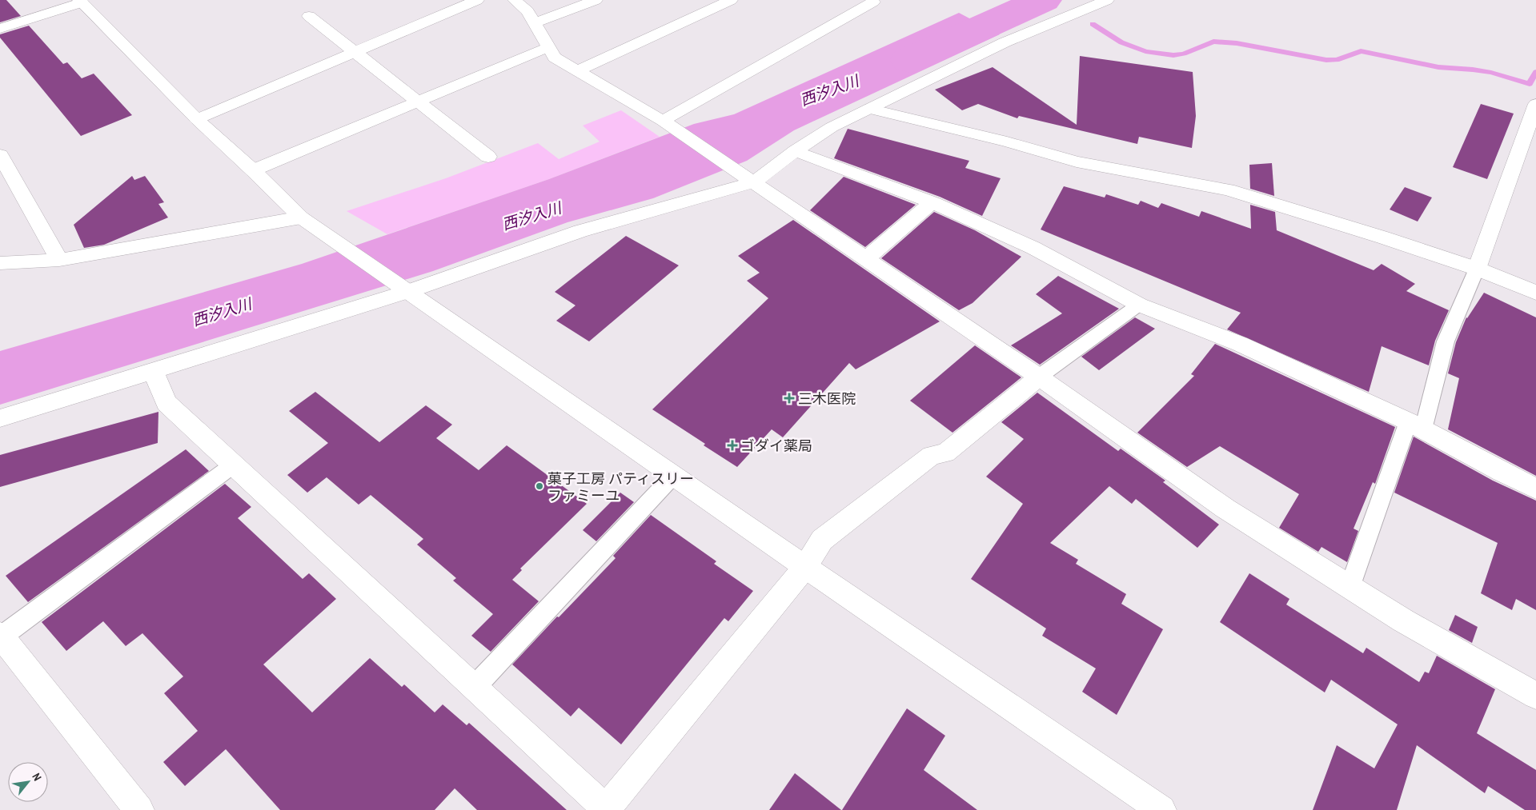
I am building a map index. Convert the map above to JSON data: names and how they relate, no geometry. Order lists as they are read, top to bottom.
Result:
{
  "water": ["西汐入川"],
  "places": {
    "health": ["三木医院", "ゴダイ薬局"],
    "other": ["菓子工房 パティスリー ファミーユ"]
  },
  "north": "top right"
}
